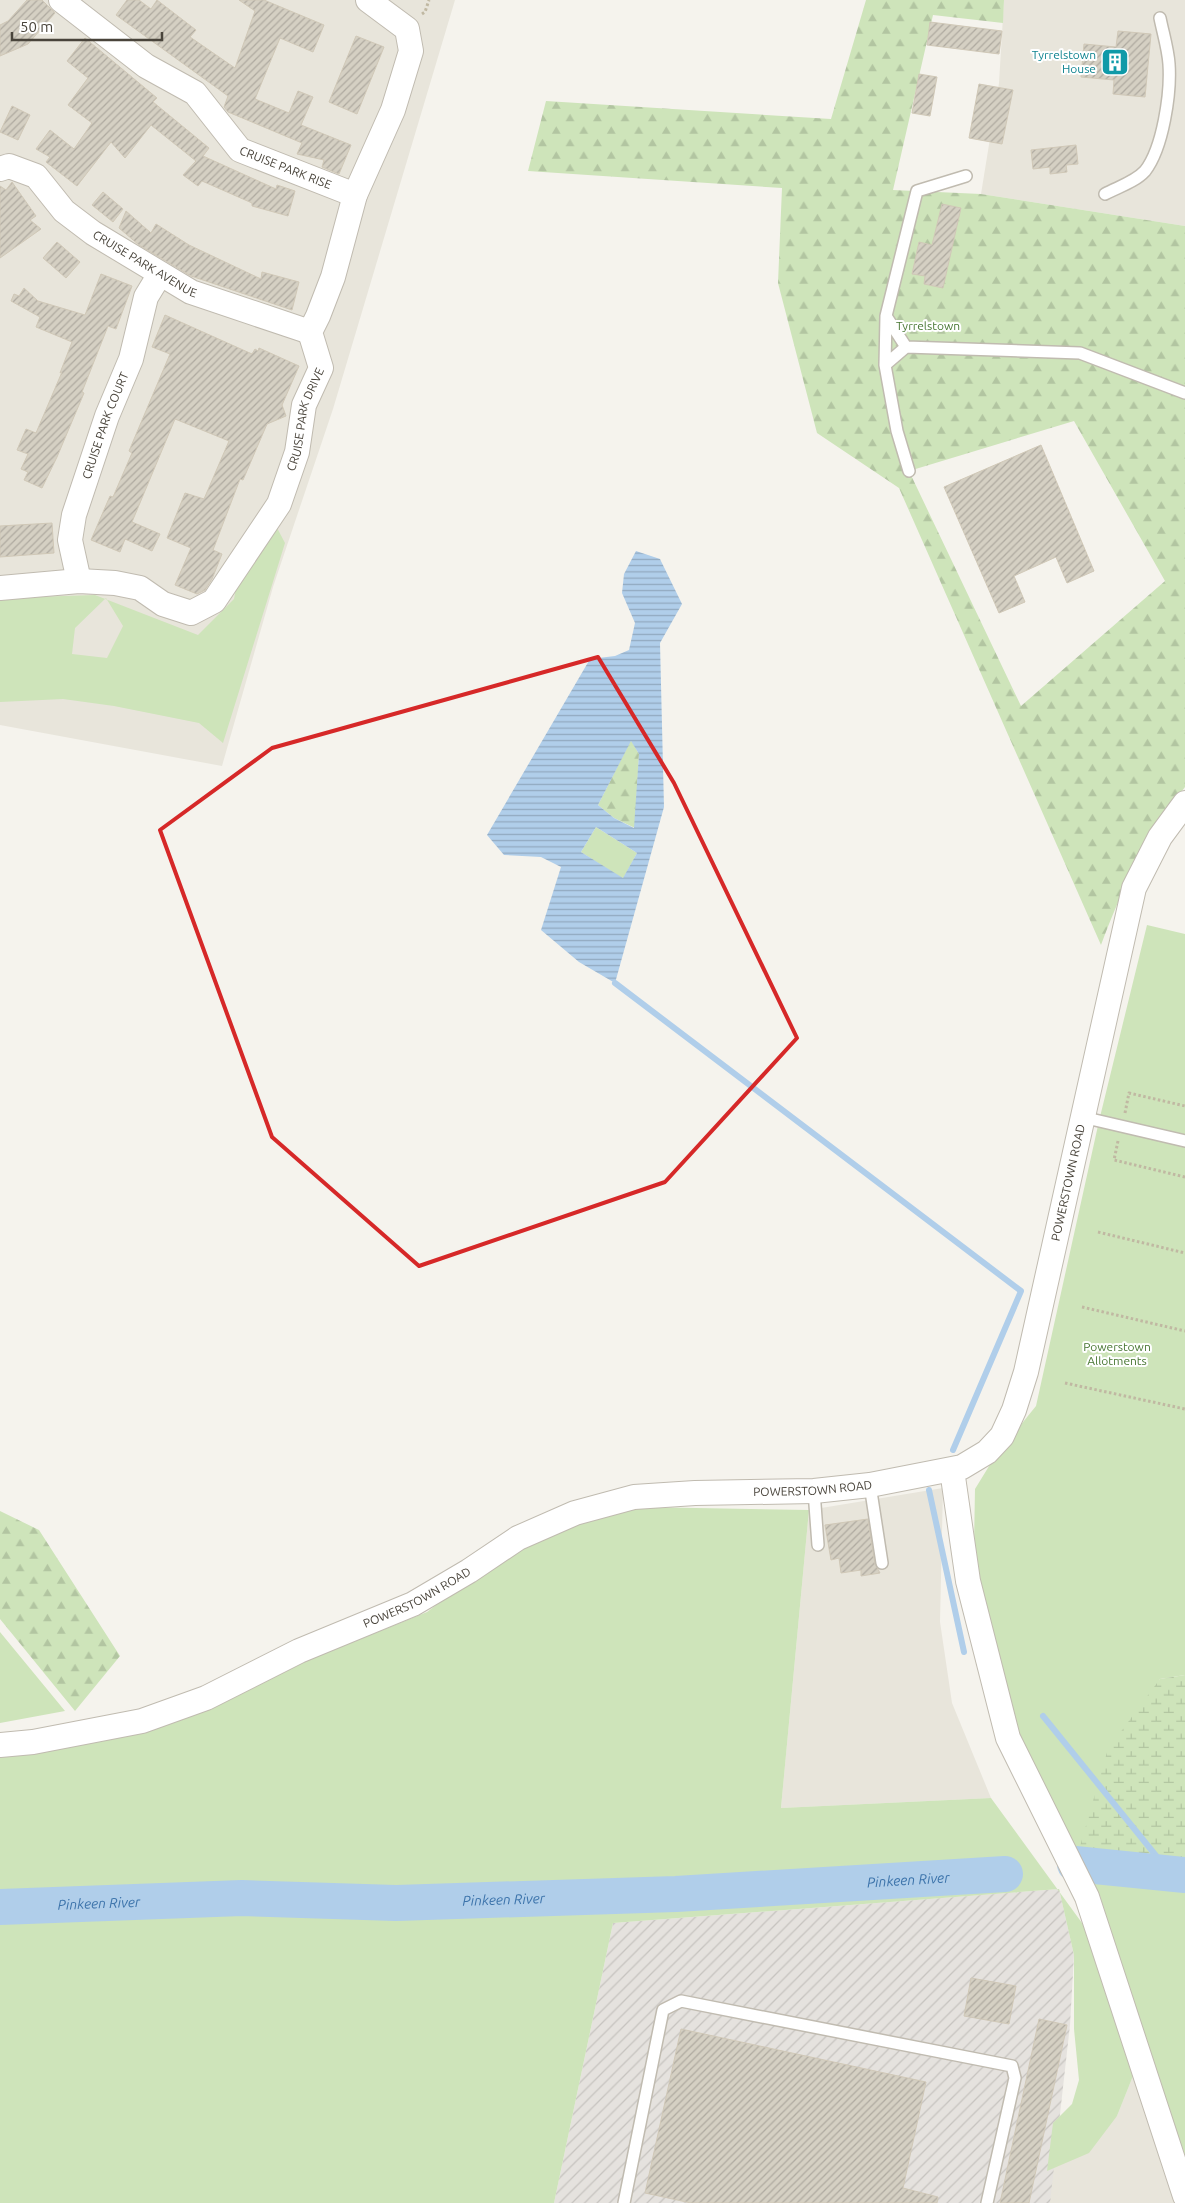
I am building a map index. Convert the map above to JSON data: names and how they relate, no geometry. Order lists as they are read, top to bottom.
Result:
{
  "streets": {
    "street": [
      "CRUISE PARK RISE",
      "CRUISE PARK AVENUE",
      "CRUISE PARK DRIVE",
      "CRUISE PARK COURT",
      "POWERSTOWN ROAD"
    ]
  },
  "crossings": [
    ["CRUISE PARK AVENUE", "CRUISE PARK DRIVE"],
    ["CRUISE PARK AVENUE", "CRUISE PARK COURT"],
    ["CRUISE PARK DRIVE", "CRUISE PARK COURT"]
  ],
  "water": ["Pinkeen River"],
  "parks": ["Tyrrelstown", "Powerstown Allotments"],
  "places": {
    "building": ["Tyrrelstown House"]
  },
  "scale_bar": "50 m"
}
